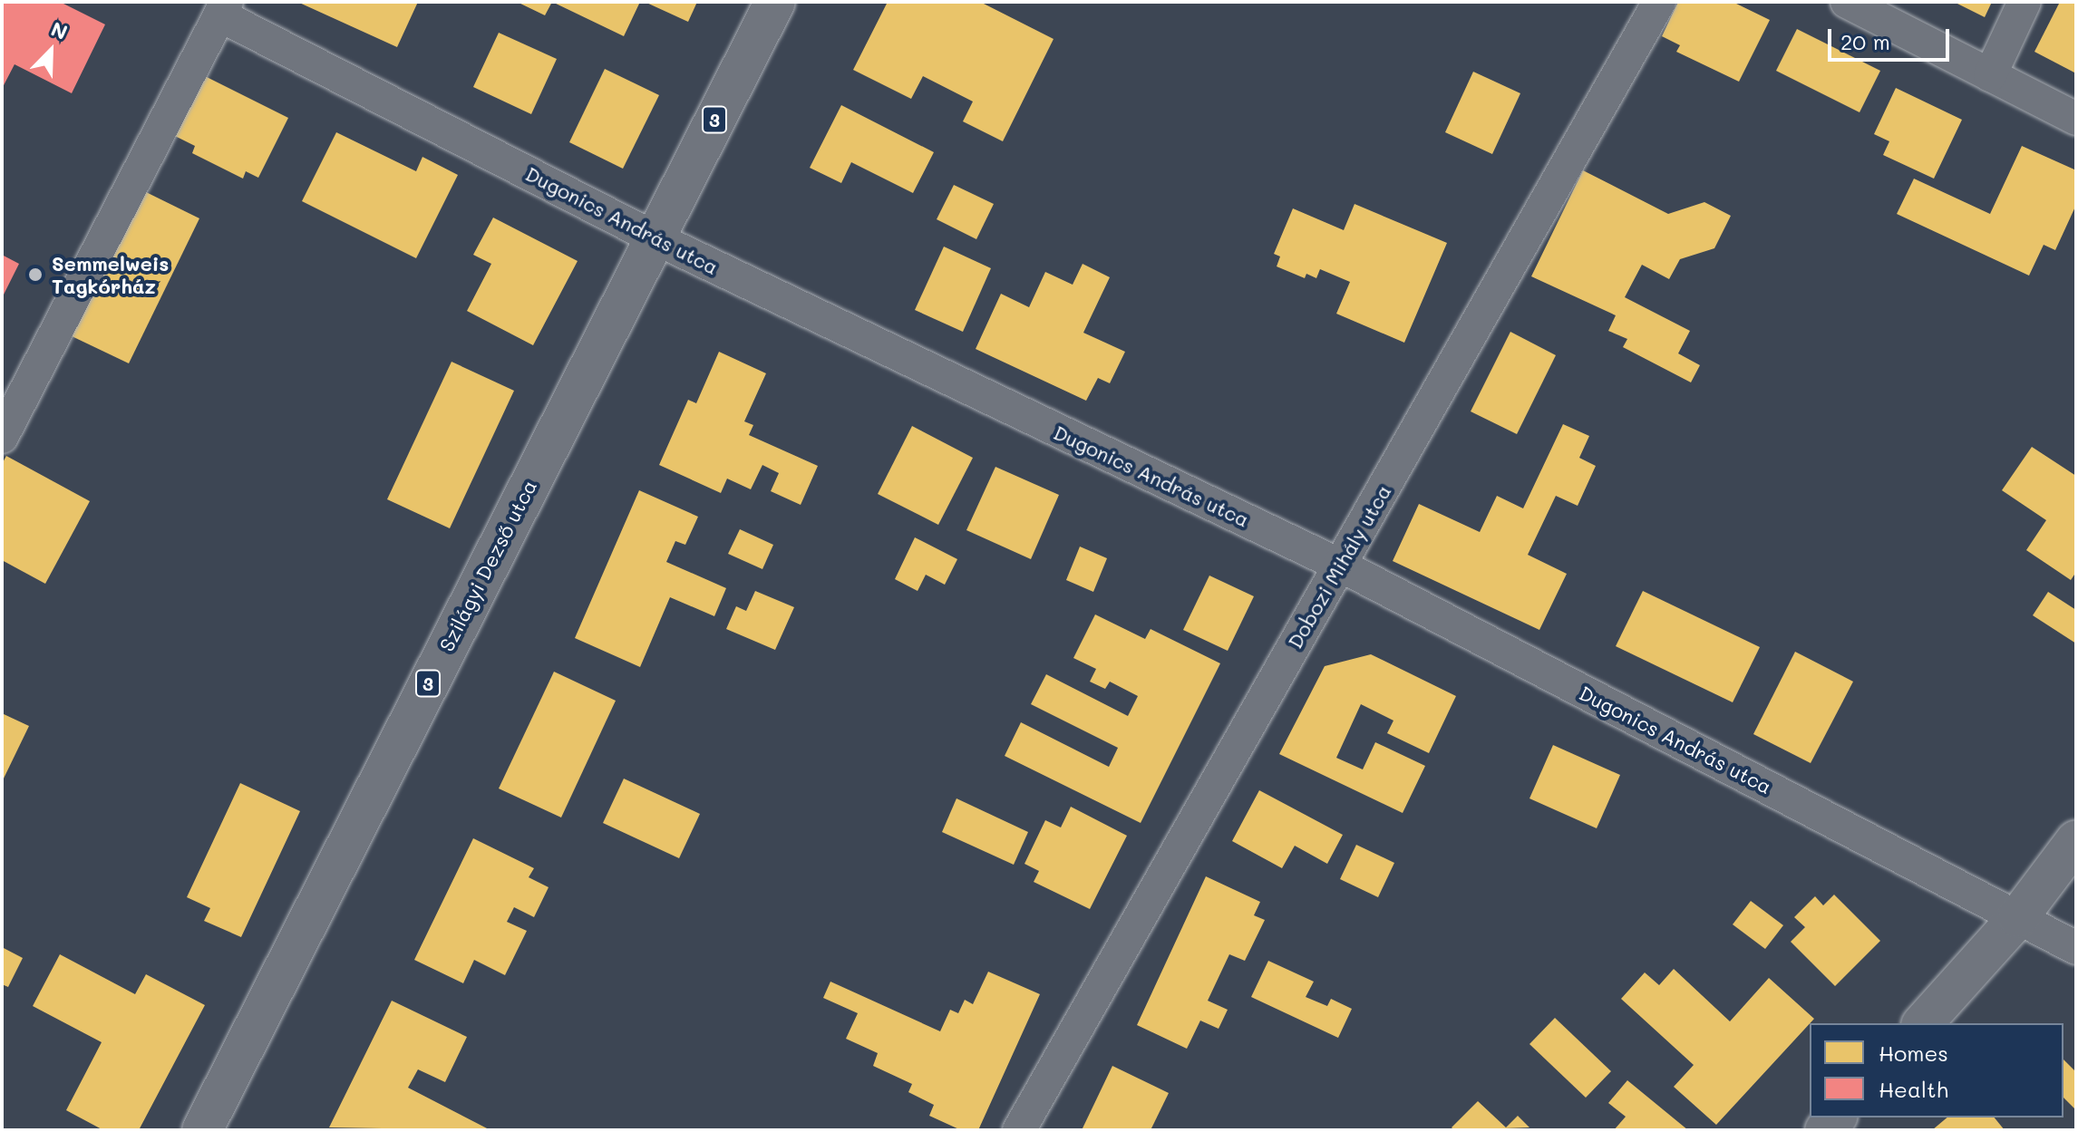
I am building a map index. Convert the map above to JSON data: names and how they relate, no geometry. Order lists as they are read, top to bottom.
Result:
{
  "streets": {
    "main road": ["3", "Szilágyi Dezső utca"],
    "street": ["Dugonics András utca", "Dobozi Mihály utca"]
  },
  "crossings": [
    ["Dugonics András utca", "Szilágyi Dezső utca"],
    ["Dugonics András utca", "Dobozi Mihály utca"]
  ],
  "places": ["Semmelweis Tagkórház"],
  "legend": ["Homes", "Health"],
  "scale_bar": "20 m",
  "north": "top right"
}
